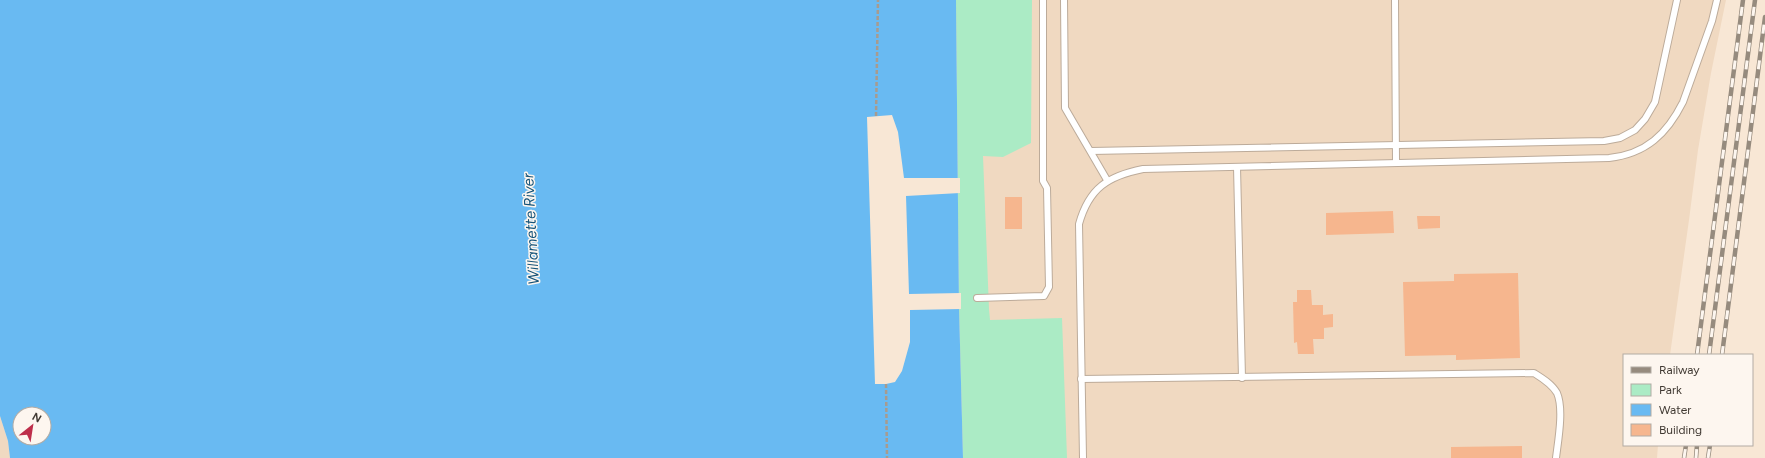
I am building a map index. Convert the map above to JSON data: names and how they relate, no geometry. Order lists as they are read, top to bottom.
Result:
{
  "water": ["Willamette River"],
  "legend": [
    "Railway",
    "Park",
    "Water",
    "Building"
  ],
  "north": "top right"
}
